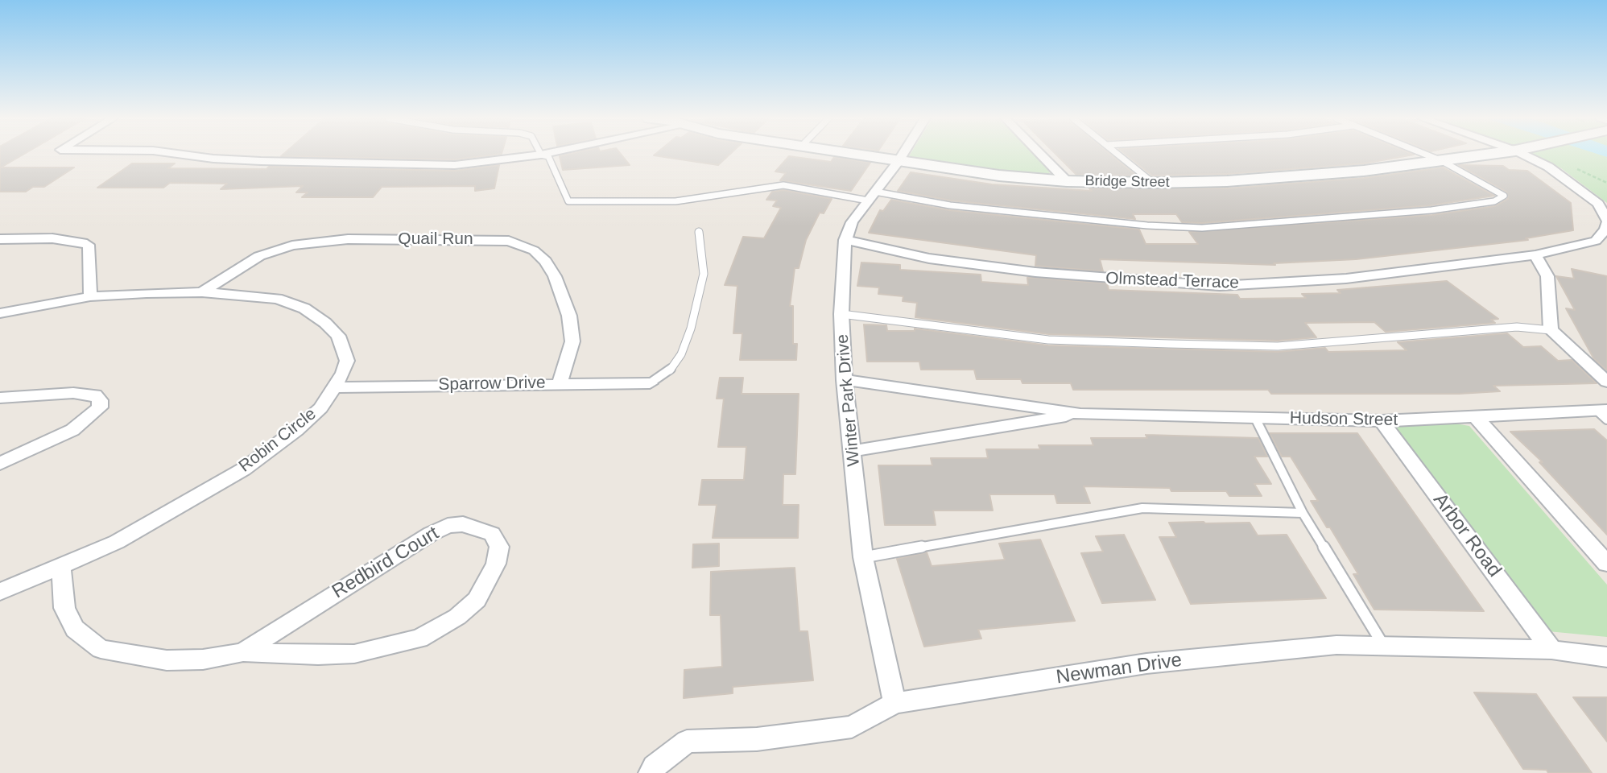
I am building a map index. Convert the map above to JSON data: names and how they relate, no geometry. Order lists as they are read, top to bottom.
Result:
{
  "streets": {
    "street": [
      "Bridge Street",
      "Quail Run",
      "Olmstead Terrace",
      "Sparrow Drive",
      "Winter Park Drive",
      "Hudson Street",
      "Robin Circle",
      "Arbor Road",
      "Redbird Court",
      "Newman Drive"
    ]
  },
  "crossings": [
    ["Bridge Street", "Winter Park Drive"],
    ["Quail Run", "Sparrow Drive"],
    ["Quail Run", "Robin Circle"],
    ["Olmstead Terrace", "Winter Park Drive"],
    ["Sparrow Drive", "Robin Circle"],
    ["Winter Park Drive", "Hudson Street"],
    ["Winter Park Drive", "Newman Drive"],
    ["Hudson Street", "Arbor Road"],
    ["Robin Circle", "Redbird Court"],
    ["Arbor Road", "Newman Drive"]
  ]
}
